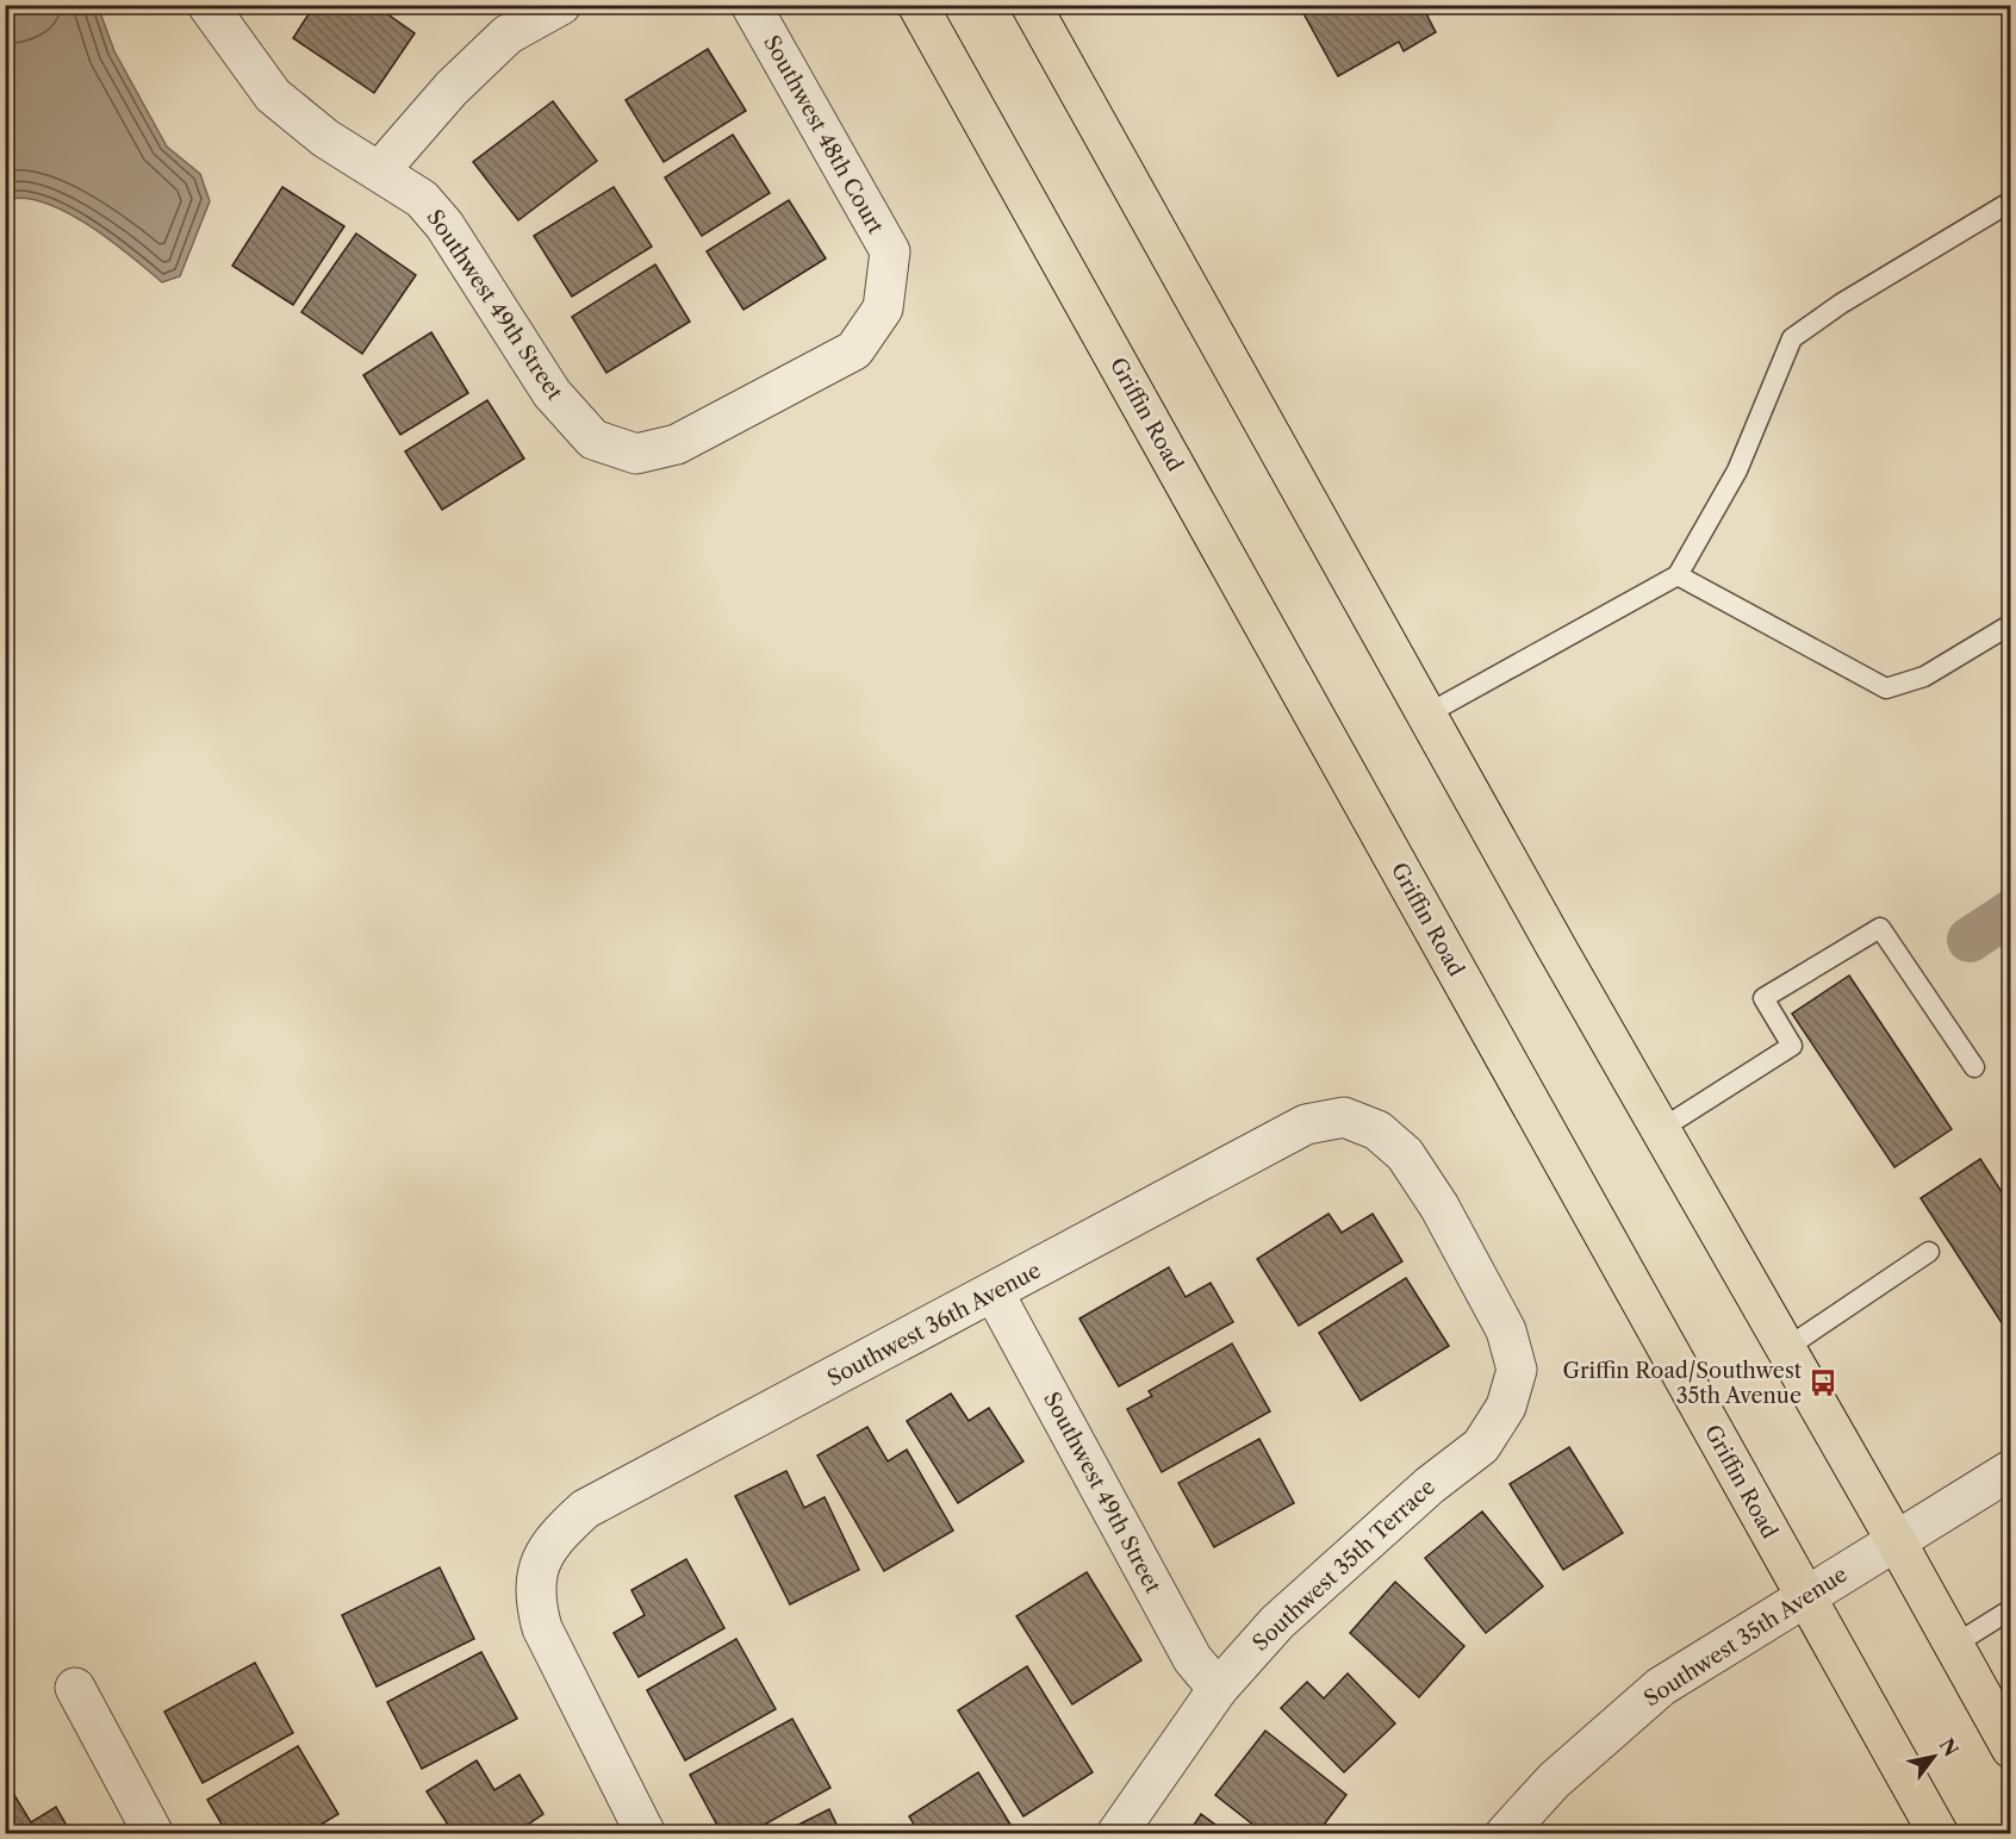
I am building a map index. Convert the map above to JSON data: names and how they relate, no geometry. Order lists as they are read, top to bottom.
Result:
{
  "streets": {
    "main road": ["Griffin Road"],
    "street": [
      "Southwest 48th Court",
      "Southwest 49th Street",
      "Southwest 36th Avenue",
      "Southwest 35th Terrace",
      "Southwest 35th Avenue"
    ]
  },
  "crossings": [
    ["Southwest 48th Court", "Southwest 49th Street"],
    ["Southwest 49th Street", "Southwest 36th Avenue"],
    ["Southwest 49th Street", "Southwest 35th Terrace"],
    ["Griffin Road", "Southwest 35th Avenue"],
    ["Southwest 36th Avenue", "Southwest 35th Terrace"]
  ],
  "places": {
    "bus stop": ["Griffin Road/Southwest 35th Avenue"]
  },
  "north": "top right"
}
